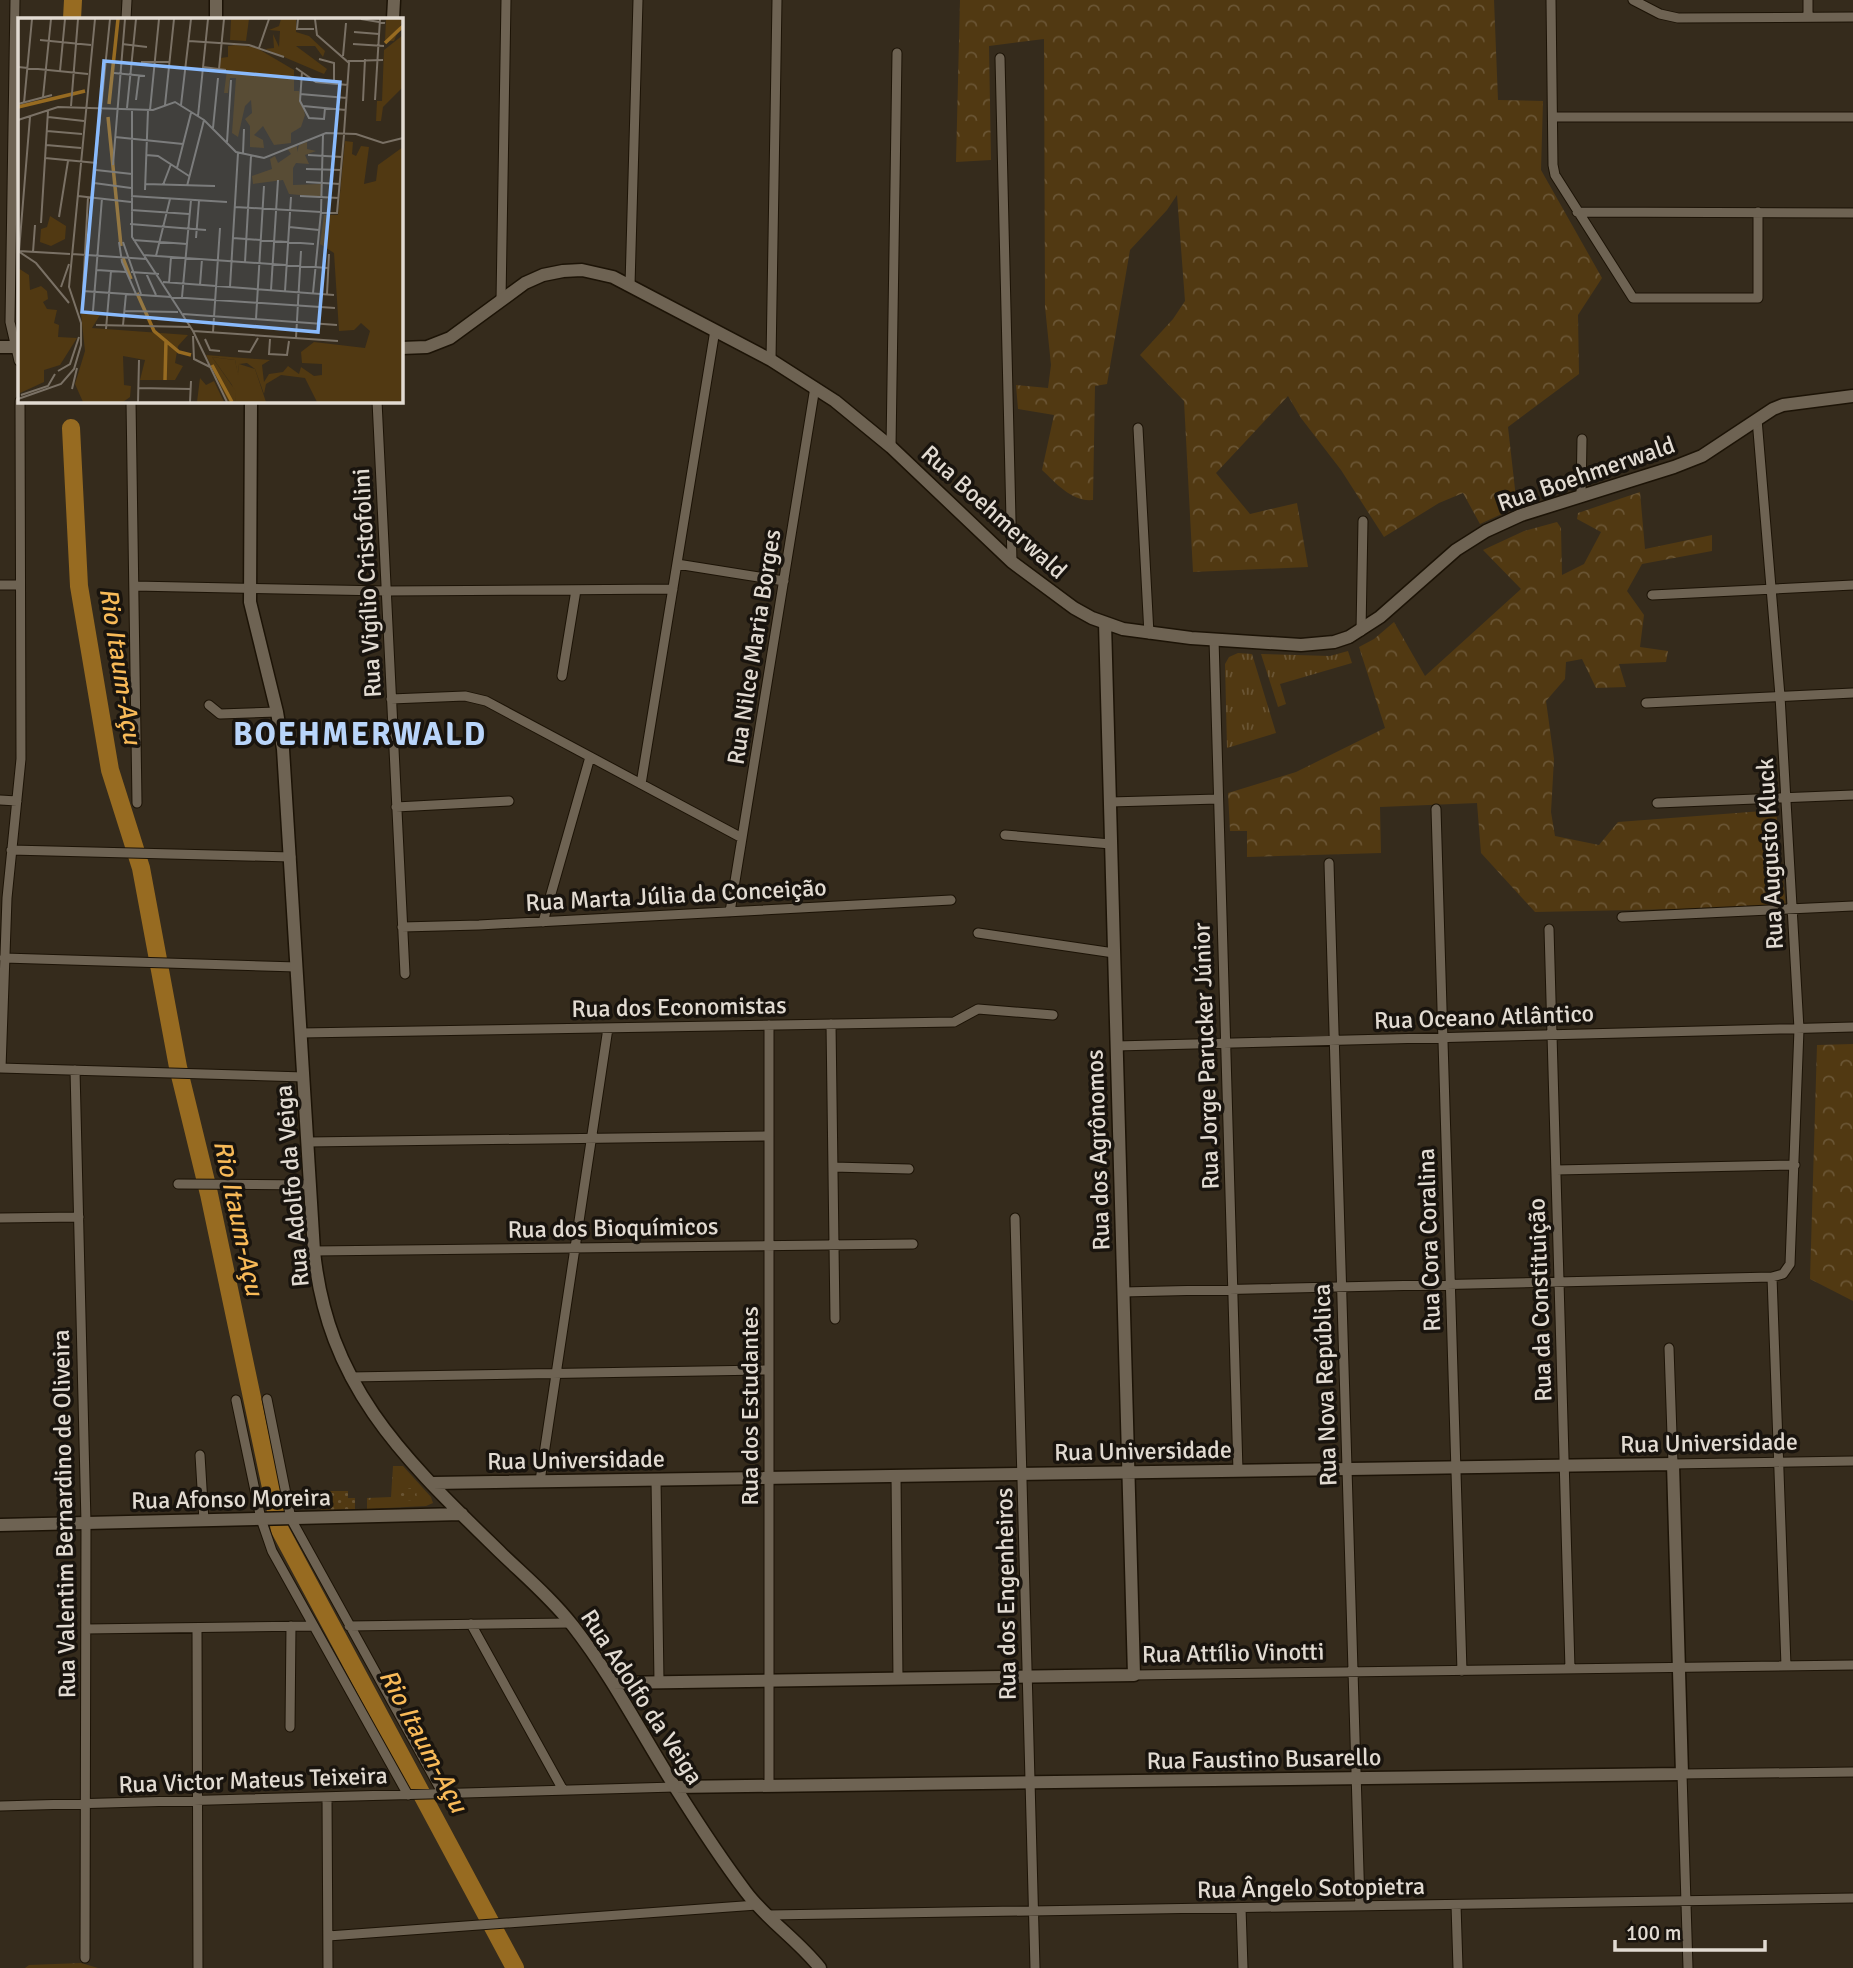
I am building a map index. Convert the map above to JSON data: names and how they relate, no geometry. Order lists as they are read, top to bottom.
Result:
{
  "streets": {
    "street": [
      "Rua Boehmerwald",
      "Rua Vigílio Cristofolini",
      "Rua Nilce Maria Borges",
      "Rua Augusto Kluck",
      "Rua Marta Júlia da Conceição",
      "Rua dos Economistas",
      "Rua Oceano Atlântico",
      "Rua Jorge Parucker Júnior",
      "Rua dos Agrônomos",
      "Rua Adolfo da Veiga",
      "Rua dos Bioquímicos",
      "Rua Cora Coralina",
      "Rua da Constituição",
      "Rua Nova República",
      "Rua dos Estudantes",
      "Rua Universidade",
      "Rua Afonso Moreira",
      "Rua Valentim Bernardino de Oliveira",
      "Rua dos Engenheiros",
      "Rua Attílio Vinotti",
      "Rua Faustino Busarello",
      "Rua Victor Mateus Teixeira",
      "Rua Ângelo Sotopietra"
    ]
  },
  "crossings": [
    ["Rua Boehmerwald", "Rua Nilce Maria Borges"],
    ["Rua Boehmerwald", "Rua Augusto Kluck"],
    ["Rua Boehmerwald", "Rua Jorge Parucker Júnior"],
    ["Rua Boehmerwald", "Rua dos Agrônomos"],
    ["Rua Vigílio Cristofolini", "Rua Marta Júlia da Conceição"],
    ["Rua Nilce Maria Borges", "Rua Marta Júlia da Conceição"],
    ["Rua Augusto Kluck", "Rua Oceano Atlântico"],
    ["Rua dos Economistas", "Rua Adolfo da Veiga"],
    ["Rua dos Economistas", "Rua dos Estudantes"],
    ["Rua Oceano Atlântico", "Rua Jorge Parucker Júnior"],
    ["Rua Oceano Atlântico", "Rua dos Agrônomos"],
    ["Rua Oceano Atlântico", "Rua Cora Coralina"],
    ["Rua Oceano Atlântico", "Rua da Constituição"],
    ["Rua Oceano Atlântico", "Rua Nova República"],
    ["Rua Jorge Parucker Júnior", "Rua Universidade"],
    ["Rua dos Agrônomos", "Rua Universidade"],
    ["Rua dos Agrônomos", "Rua Attílio Vinotti"],
    ["Rua Adolfo da Veiga", "Rua dos Bioquímicos"],
    ["Rua Adolfo da Veiga", "Rua Universidade"],
    ["Rua Adolfo da Veiga", "Rua Afonso Moreira"],
    ["Rua Adolfo da Veiga", "Rua Attílio Vinotti"],
    ["Rua Adolfo da Veiga", "Rua Faustino Busarello"],
    ["Rua Adolfo da Veiga", "Rua Victor Mateus Teixeira"],
    ["Rua Adolfo da Veiga", "Rua Ângelo Sotopietra"],
    ["Rua dos Bioquímicos", "Rua dos Estudantes"],
    ["Rua Cora Coralina", "Rua Universidade"],
    ["Rua Cora Coralina", "Rua Attílio Vinotti"],
    ["Rua da Constituição", "Rua Universidade"],
    ["Rua da Constituição", "Rua Attílio Vinotti"],
    ["Rua Nova República", "Rua Universidade"],
    ["Rua Nova República", "Rua Attílio Vinotti"],
    ["Rua Nova República", "Rua Faustino Busarello"],
    ["Rua Nova República", "Rua Ângelo Sotopietra"],
    ["Rua dos Estudantes", "Rua Universidade"],
    ["Rua dos Estudantes", "Rua Attílio Vinotti"],
    ["Rua dos Estudantes", "Rua Faustino Busarello"],
    ["Rua Universidade", "Rua dos Engenheiros"],
    ["Rua Afonso Moreira", "Rua Valentim Bernardino de Oliveira"],
    ["Rua Valentim Bernardino de Oliveira", "Rua Victor Mateus Teixeira"],
    ["Rua dos Engenheiros", "Rua Attílio Vinotti"],
    ["Rua dos Engenheiros", "Rua Faustino Busarello"],
    ["Rua dos Engenheiros", "Rua Ângelo Sotopietra"],
    ["Rua Faustino Busarello", "Rua Victor Mateus Teixeira"]
  ],
  "districts": ["BOEHMERWALD"],
  "water": ["Rio Itaum-Açu"],
  "scale_bar": "100 m"
}
